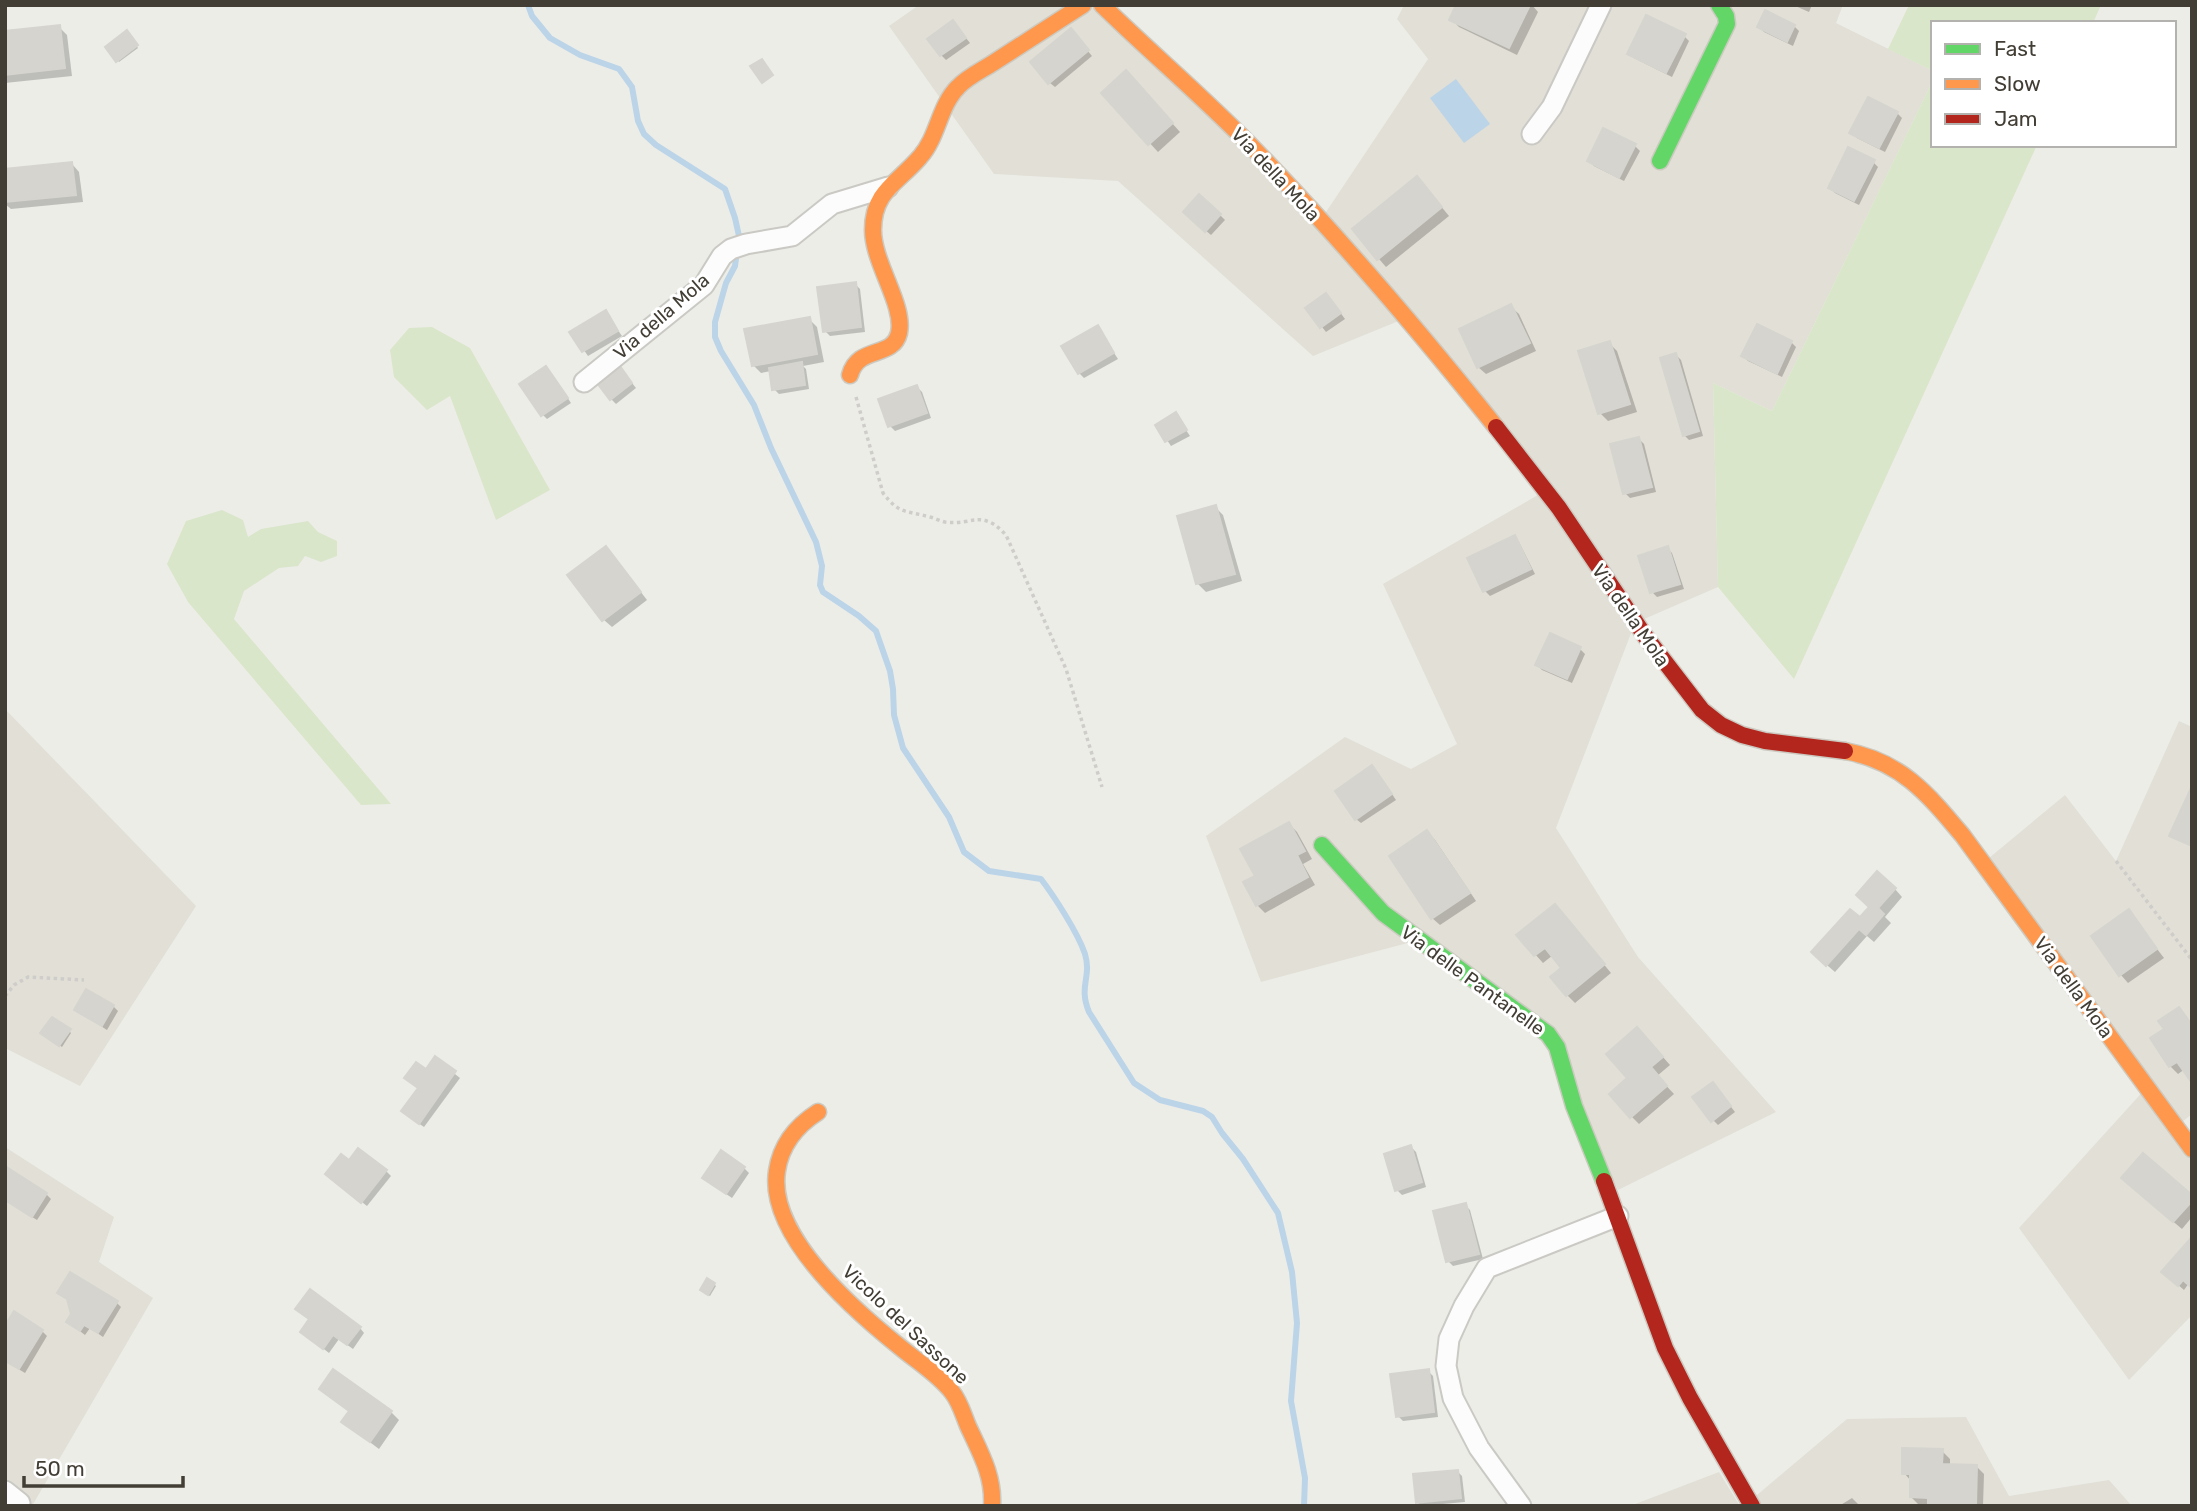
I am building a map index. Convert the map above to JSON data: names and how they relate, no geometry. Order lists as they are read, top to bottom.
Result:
{
  "streets": {
    "street": ["Via della Mola", "Via delle Pantanelle", "Vicolo del Sassone"]
  },
  "legend": ["Fast", "Slow", "Jam"],
  "scale_bar": "50 m"
}
